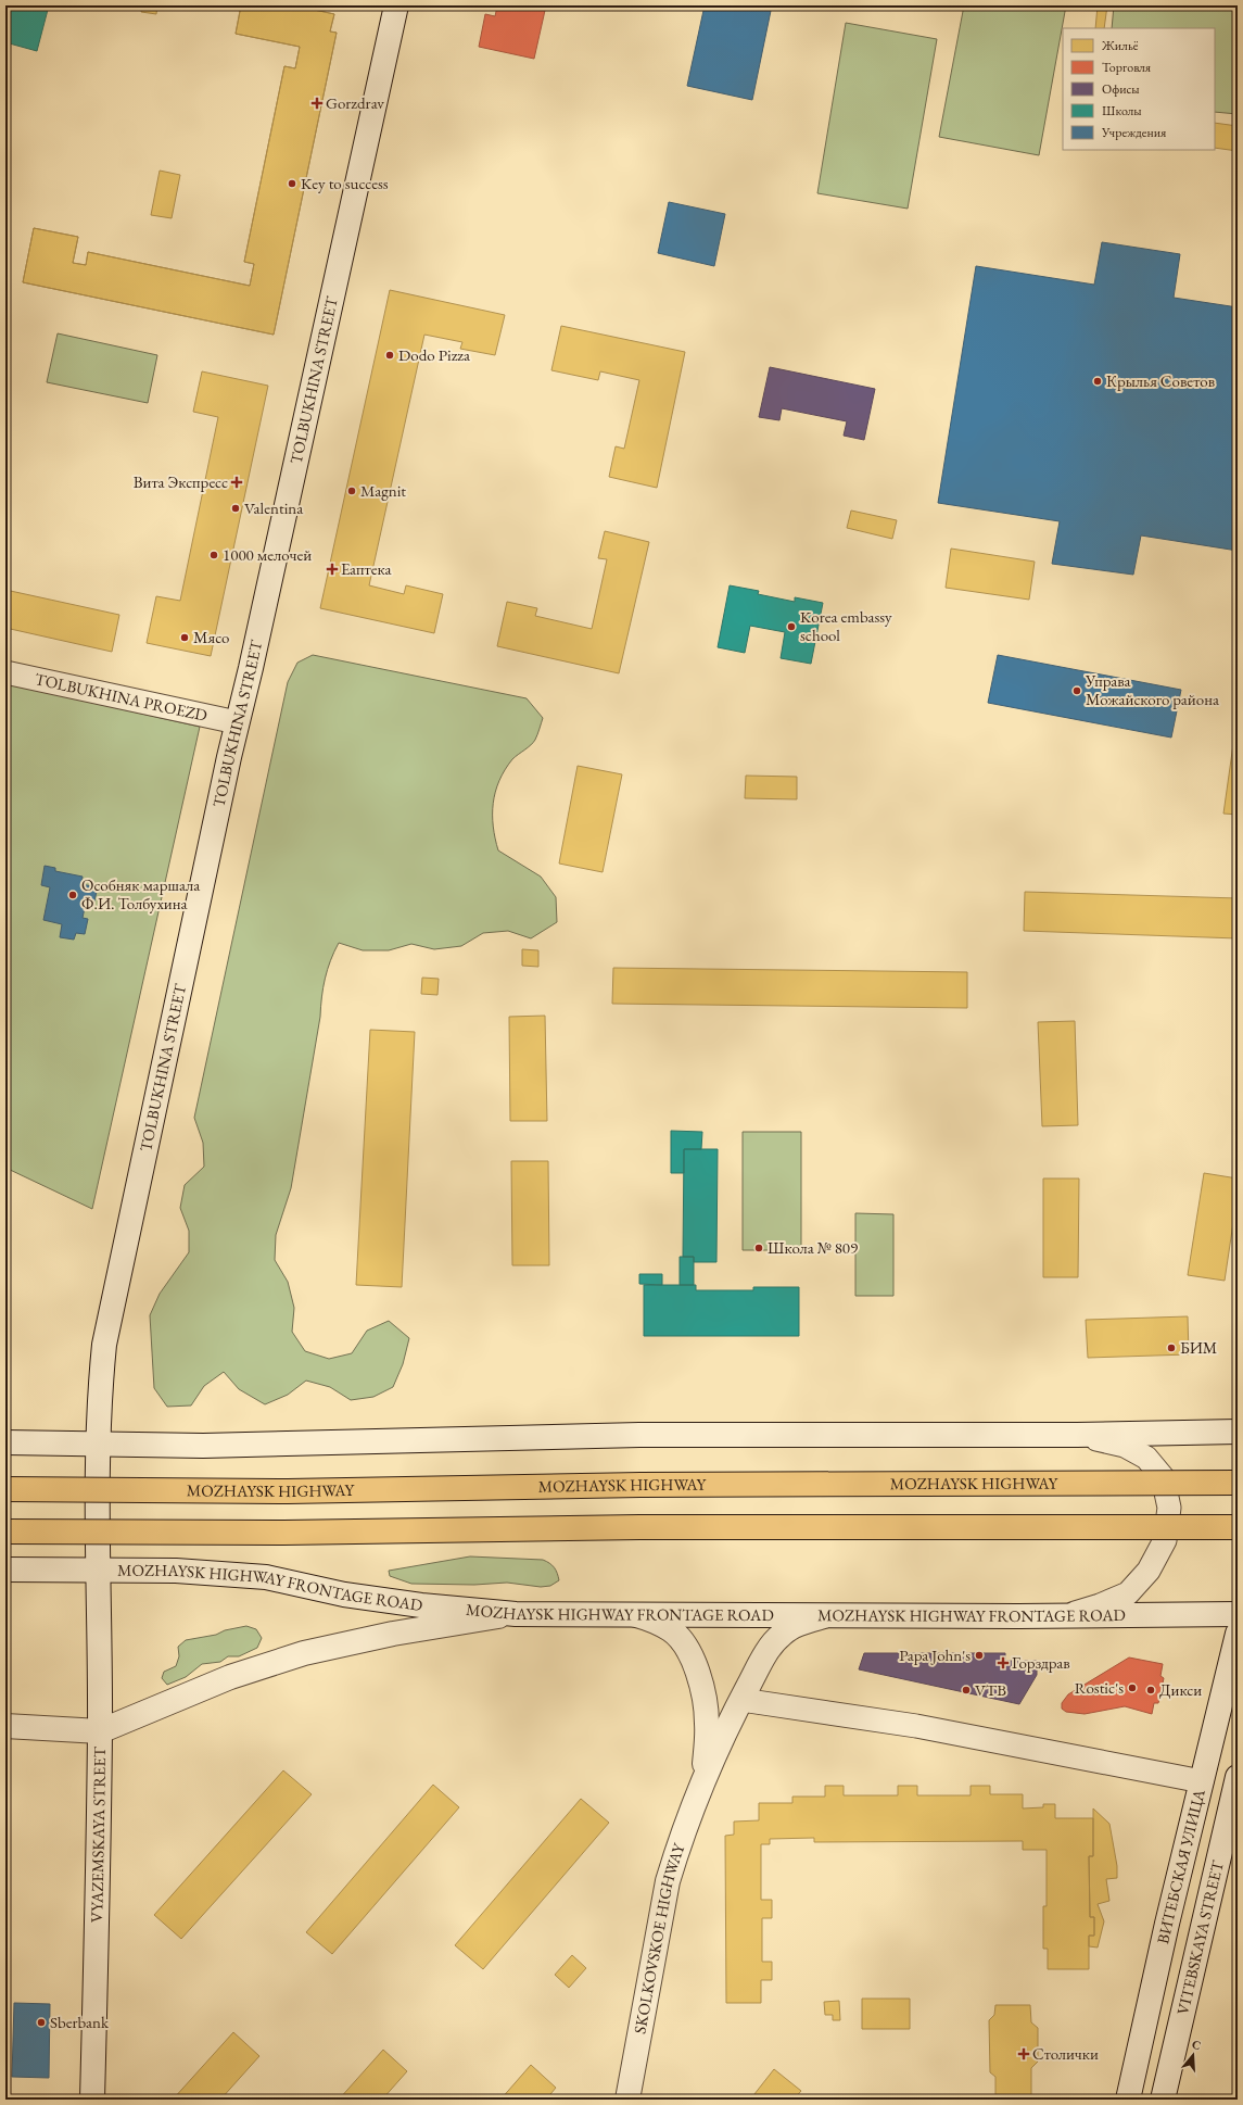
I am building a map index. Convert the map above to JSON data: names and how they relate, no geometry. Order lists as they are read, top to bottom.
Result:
{
  "streets": {
    "main road": [
      "TOLBUKHINA STREET",
      "MOZHAYSK HIGHWAY",
      "MOZHAYSK HIGHWAY FRONTAGE ROAD",
      "VYAZEMSKAYA STREET",
      "ВИТЕБСКАЯ УЛИЦА",
      "VITEBSKAYA STREET",
      "SKOLKOVSKOE HIGHWAY"
    ],
    "street": ["TOLBUKHINA PROEZD"]
  },
  "crossings": [
    ["TOLBUKHINA STREET", "TOLBUKHINA PROEZD"],
    ["TOLBUKHINA STREET", "MOZHAYSK HIGHWAY FRONTAGE ROAD"],
    ["TOLBUKHINA STREET", "VYAZEMSKAYA STREET"],
    ["MOZHAYSK HIGHWAY FRONTAGE ROAD", "VYAZEMSKAYA STREET"],
    ["MOZHAYSK HIGHWAY FRONTAGE ROAD", "SKOLKOVSKOE HIGHWAY"]
  ],
  "places": {
    "health": [
      "Gorzdrav",
      "Вита Экспресс",
      "Еаптека",
      "Горздрав",
      "Столички"
    ],
    "other": [
      "Key to success",
      "Dodo Pizza",
      "Крылья Советов",
      "Magnit",
      "Valentina",
      "1000 мелочей",
      "Korea embassy school",
      "Мясо",
      "Управа Можайского района",
      "Особняк маршала Ф.И. Толбухина",
      "Школа № 809",
      "БИМ",
      "Papa John's",
      "Rostic's",
      "VTB",
      "Дикси",
      "Sberbank"
    ]
  },
  "legend": [
    "Жильё",
    "Торговля",
    "Офисы",
    "Школы",
    "Учреждения"
  ],
  "north": "top"
}
